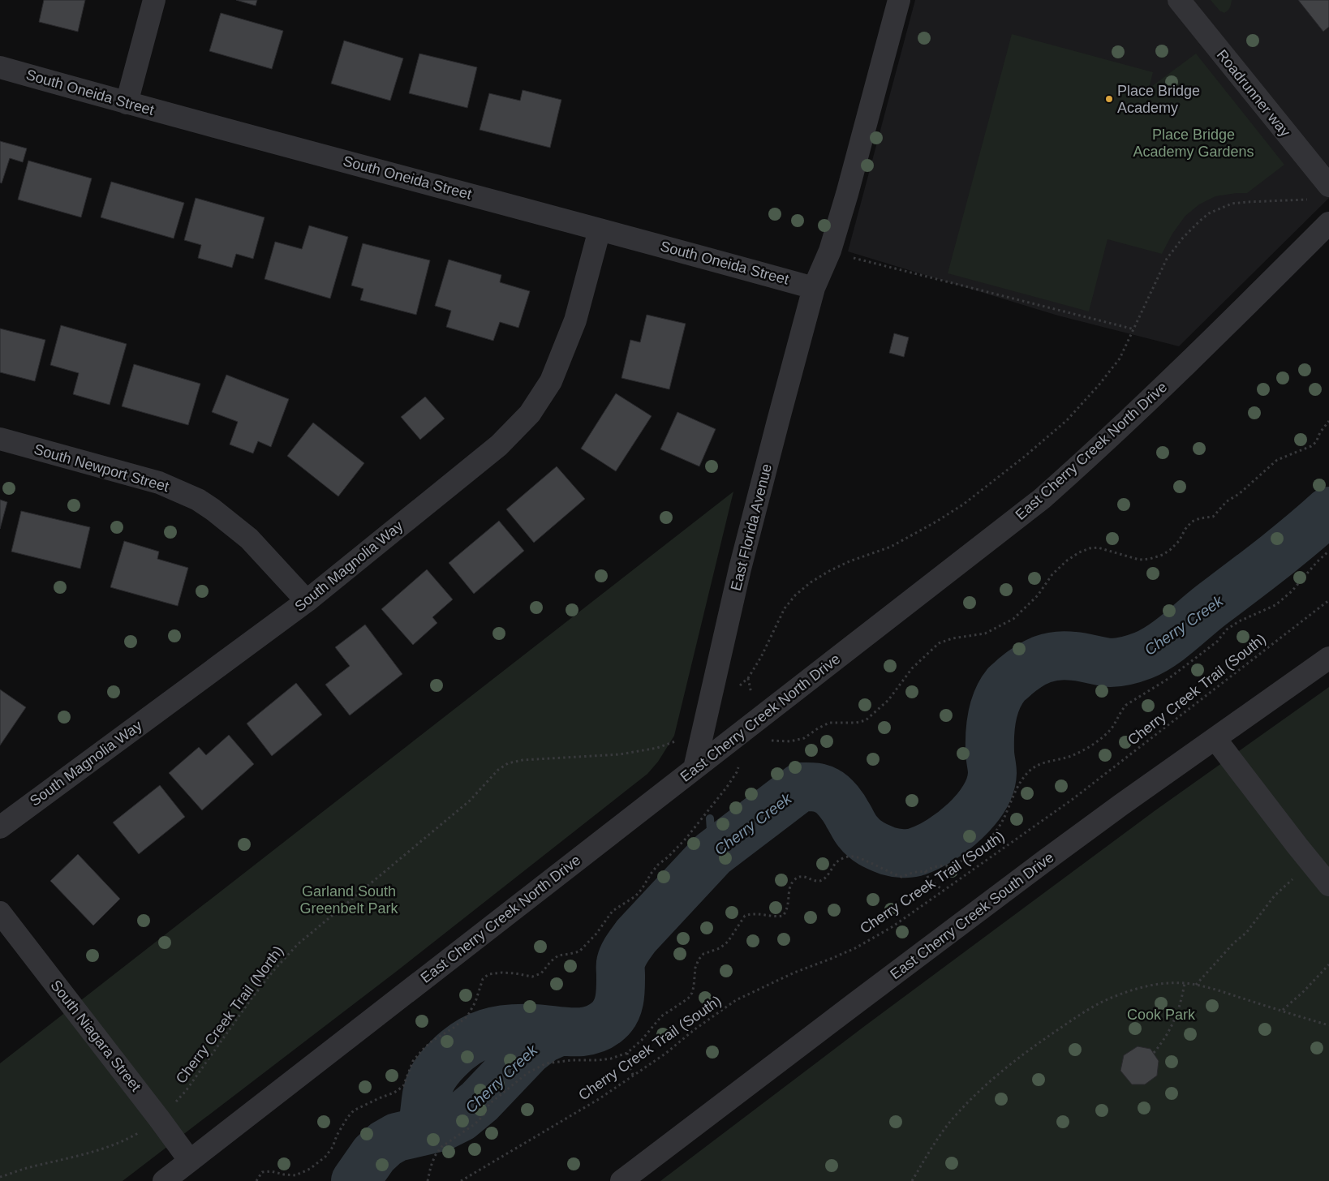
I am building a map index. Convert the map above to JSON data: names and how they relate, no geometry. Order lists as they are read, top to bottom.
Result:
{
  "streets": {
    "street": [
      "South Oneida Street",
      "Roadrunner way",
      "East Cherry Creek North Drive",
      "South Newport Street",
      "East Florida Avenue",
      "South Magnolia Way",
      "East Cherry Creek South Drive",
      "South Niagara Street"
    ],
    "path": ["Cherry Creek Trail (South)", "Cherry Creek Trail (North)"]
  },
  "crossings": [
    ["South Oneida Street", "East Florida Avenue"],
    ["South Oneida Street", "South Magnolia Way"],
    ["East Cherry Creek North Drive", "East Florida Avenue"],
    ["East Cherry Creek North Drive", "South Niagara Street"],
    ["South Newport Street", "South Magnolia Way"],
    ["East Florida Avenue", "Cherry Creek Trail (North)"],
    ["Cherry Creek Trail (North)", "South Niagara Street"]
  ],
  "water": ["Cherry Creek"],
  "parks": ["Place Bridge Academy Gardens", "Garland South Greenbelt Park", "Cook Park"],
  "places": ["Place Bridge Academy"]
}
